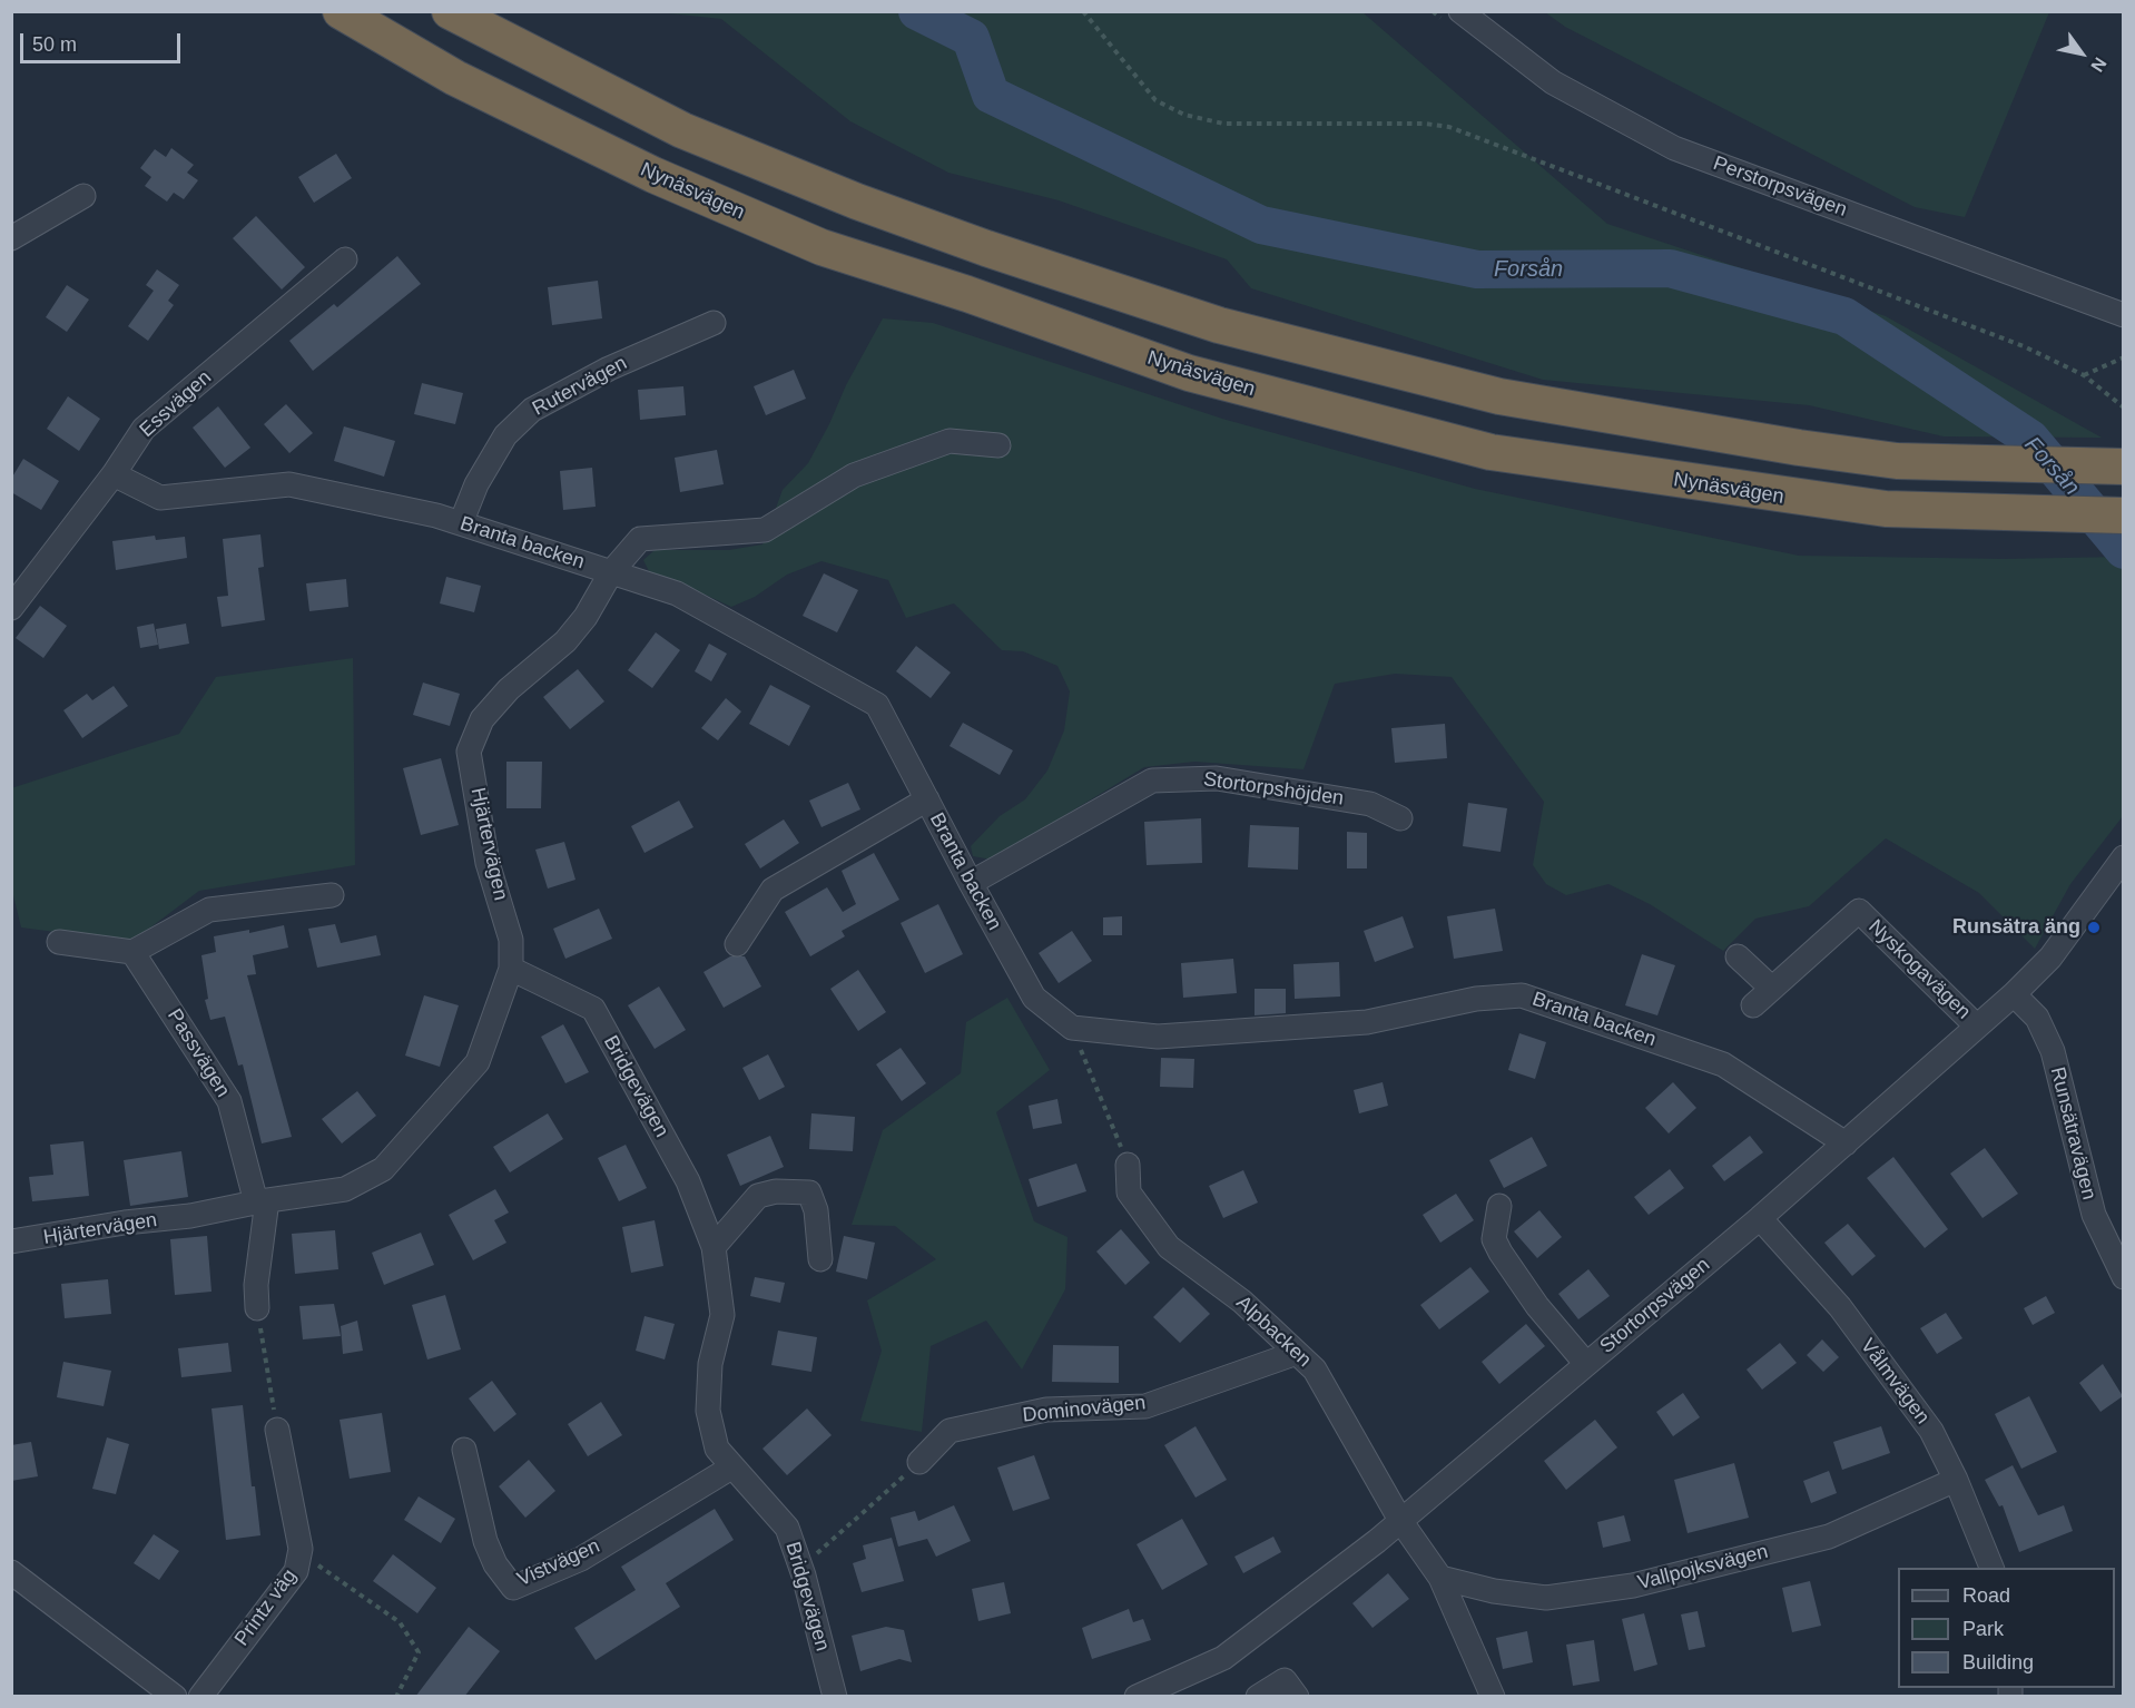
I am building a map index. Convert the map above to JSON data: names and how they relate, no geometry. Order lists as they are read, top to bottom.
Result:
{
  "streets": {
    "highway": ["Nynäsvägen"],
    "street": [
      "Perstorpsvägen",
      "Rutervägen",
      "Essvägen",
      "Branta backen",
      "Stortorpshöjden",
      "Hjärtervägen",
      "Nyskogavägen",
      "Passvägen",
      "Bridgevägen",
      "Runsätravägen",
      "Stortorpsvägen",
      "Alpbacken",
      "Vålmvägen",
      "Dominovägen",
      "Vistvägen",
      "Vallpojksvägen",
      "Printz väg"
    ]
  },
  "crossings": [
    ["Rutervägen", "Branta backen"],
    ["Essvägen", "Branta backen"],
    ["Branta backen", "Stortorpshöjden"],
    ["Branta backen", "Hjärtervägen"],
    ["Branta backen", "Stortorpsvägen"],
    ["Hjärtervägen", "Passvägen"],
    ["Hjärtervägen", "Bridgevägen"],
    ["Nyskogavägen", "Stortorpsvägen"],
    ["Bridgevägen", "Vistvägen"],
    ["Runsätravägen", "Stortorpsvägen"],
    ["Stortorpsvägen", "Alpbacken"],
    ["Stortorpsvägen", "Vålmvägen"],
    ["Alpbacken", "Dominovägen"],
    ["Vålmvägen", "Vallpojksvägen"]
  ],
  "water": ["Forsån"],
  "places": ["Runsätra äng"],
  "legend": ["Road", "Park", "Building"],
  "scale_bar": "50 m",
  "north": "bottom right"
}
